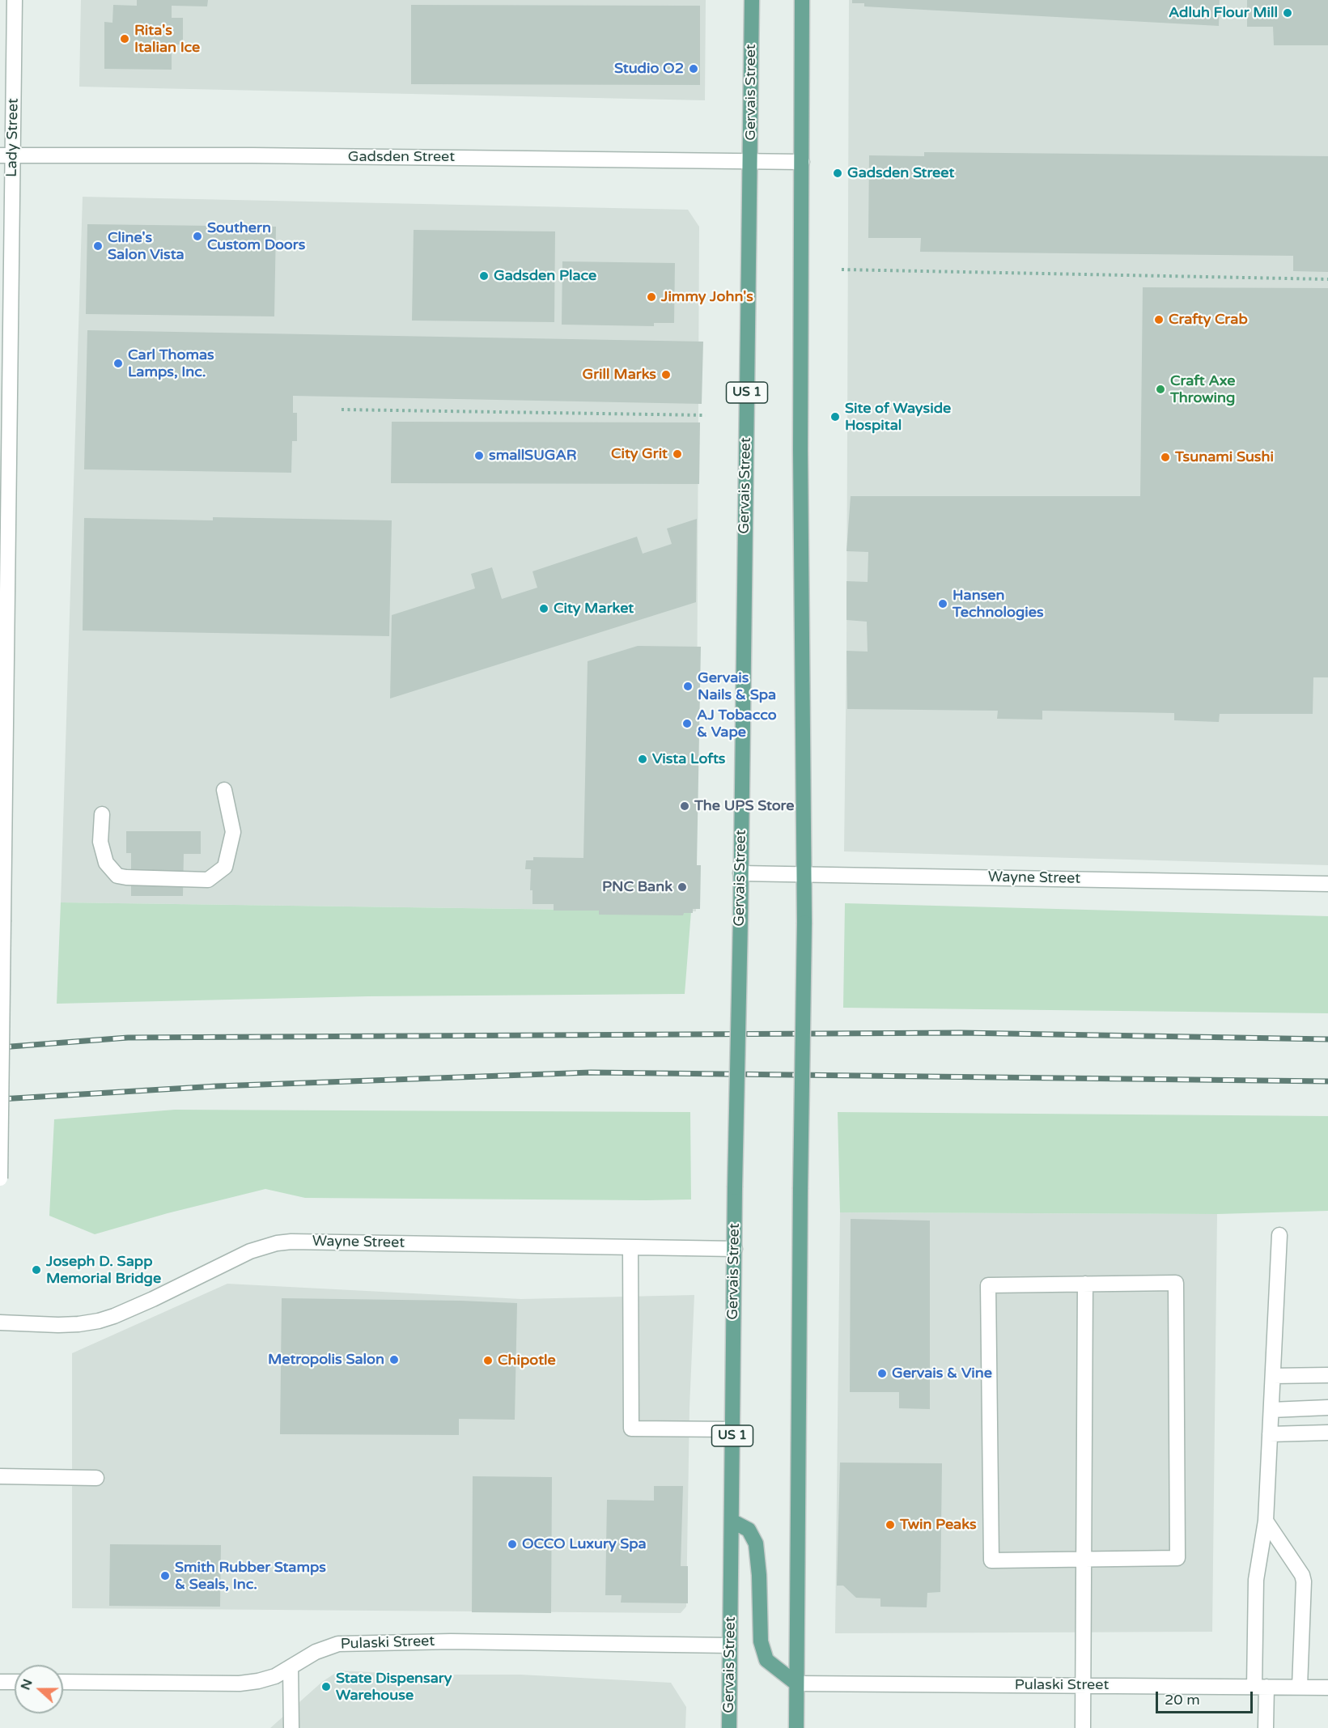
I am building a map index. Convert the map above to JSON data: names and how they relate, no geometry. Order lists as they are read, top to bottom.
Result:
{
  "streets": {
    "main road": ["Gervais Street", "US 1"],
    "street": [
      "Lady Street",
      "Gadsden Street",
      "Wayne Street",
      "Pulaski Street"
    ]
  },
  "crossings": [
    ["Gervais Street", "Gadsden Street"],
    ["Gervais Street", "Wayne Street"],
    ["Gervais Street", "Pulaski Street"],
    ["Lady Street", "Gadsden Street"]
  ],
  "places": [
    "Adluh Flour Mill",
    "Rita's Italian Ice",
    "Studio O2",
    "Gadsden Street",
    "Southern Custom Doors",
    "Cline's Salon Vista",
    "Gadsden Place",
    "Jimmy John's",
    "Crafty Crab",
    "Carl Thomas Lamps, Inc.",
    "Grill Marks",
    "Craft Axe Throwing",
    "Site of Wayside Hospital",
    "City Grit",
    "smallSUGAR",
    "Tsunami Sushi",
    "Hansen Technologies",
    "City Market",
    "Gervais Nails & Spa",
    "AJ Tobacco & Vape",
    "Vista Lofts",
    "The UPS Store",
    "PNC Bank",
    "Joseph D. Sapp Memorial Bridge",
    "Metropolis Salon",
    "Chipotle",
    "Gervais & Vine",
    "Twin Peaks",
    "OCCO Luxury Spa",
    "Smith Rubber Stamps & Seals, Inc.",
    "State Dispensary Warehouse"
  ],
  "scale_bar": "20 m",
  "north": "left"
}
